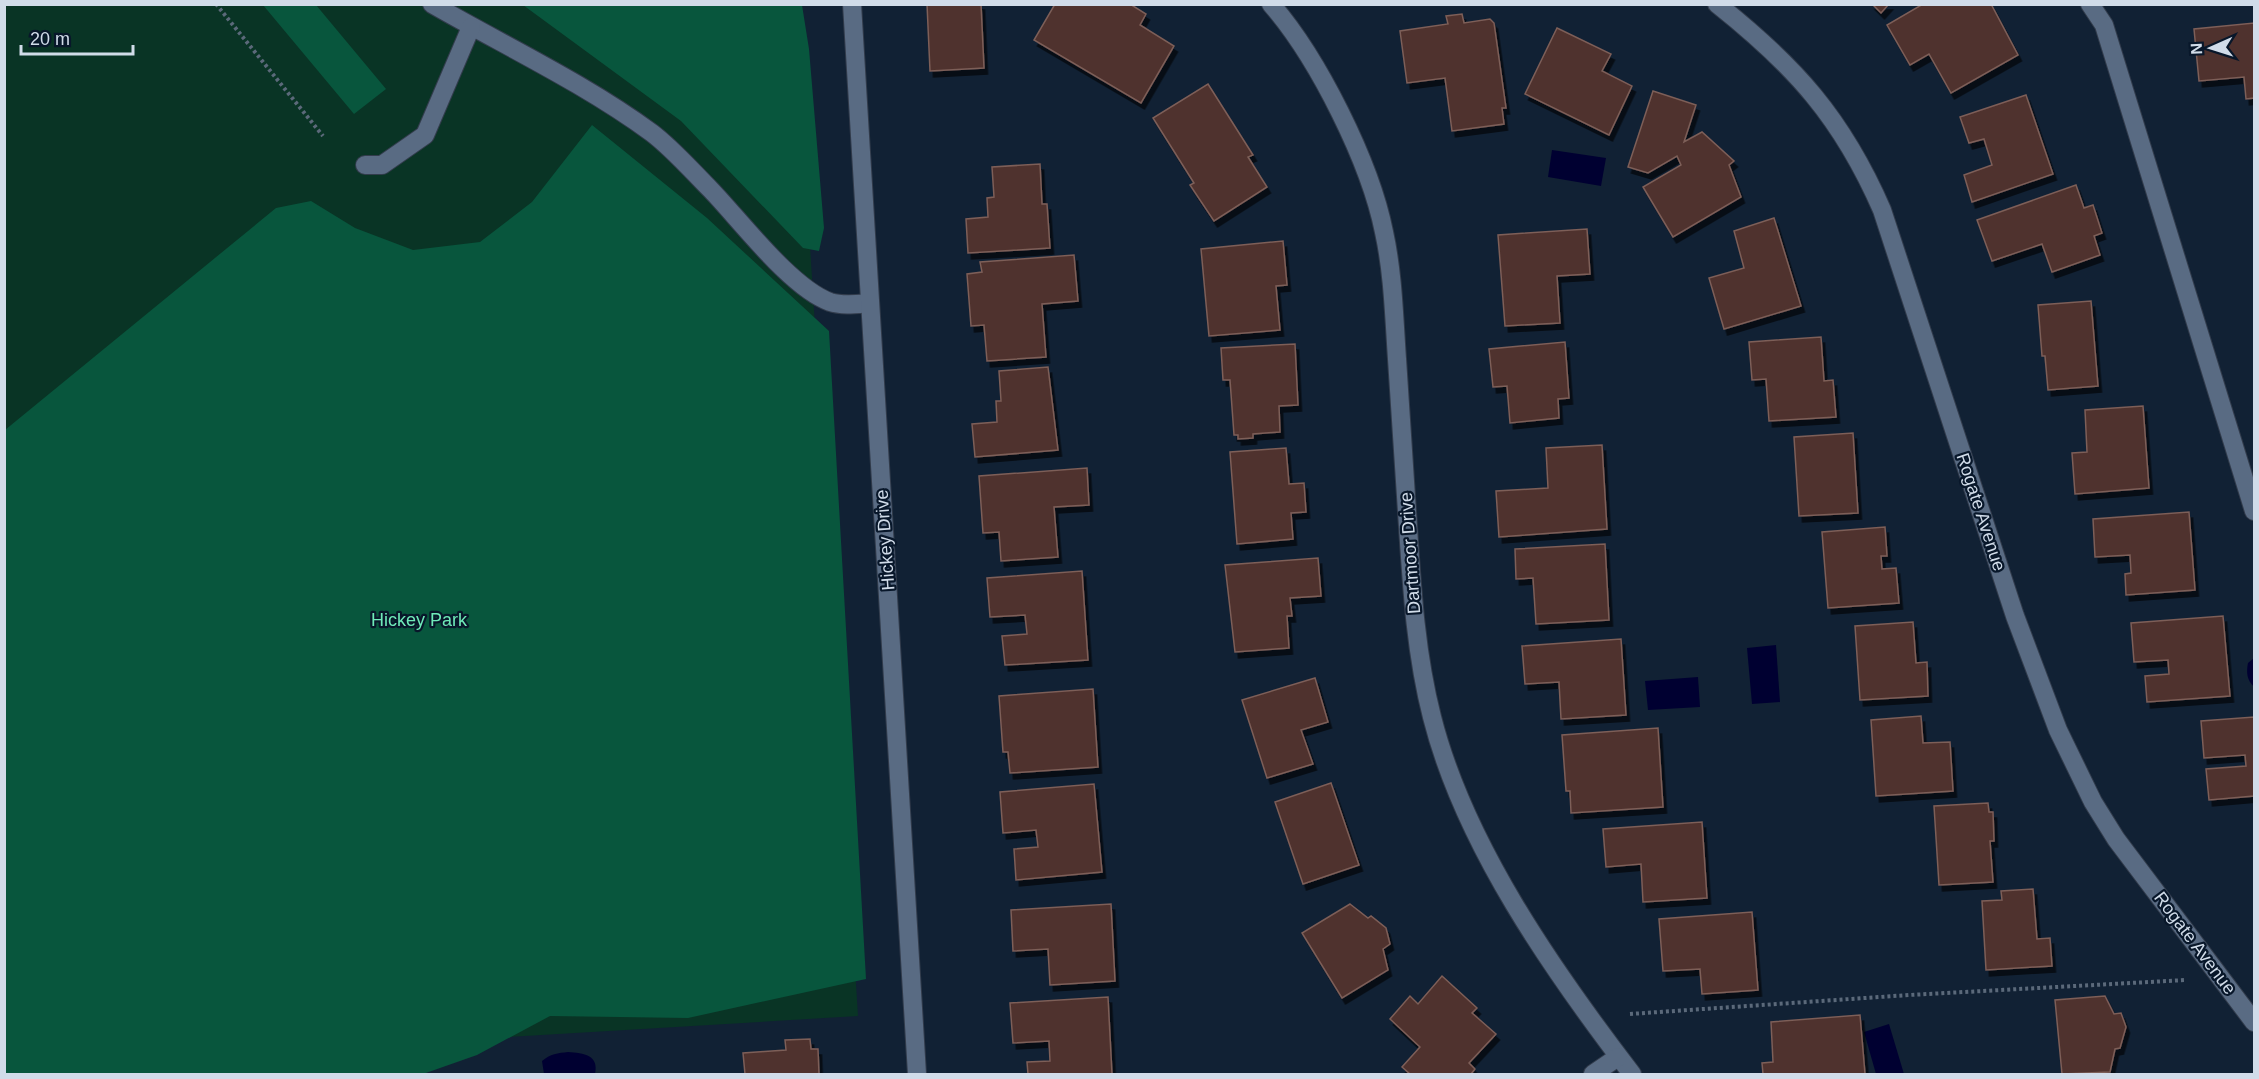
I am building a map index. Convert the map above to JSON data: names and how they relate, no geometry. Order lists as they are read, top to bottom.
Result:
{
  "streets": {
    "street": ["Rogate Avenue", "Hickey Drive", "Dartmoor Drive"]
  },
  "parks": ["Hickey Park"],
  "scale_bar": "20 m",
  "north": "left"
}
